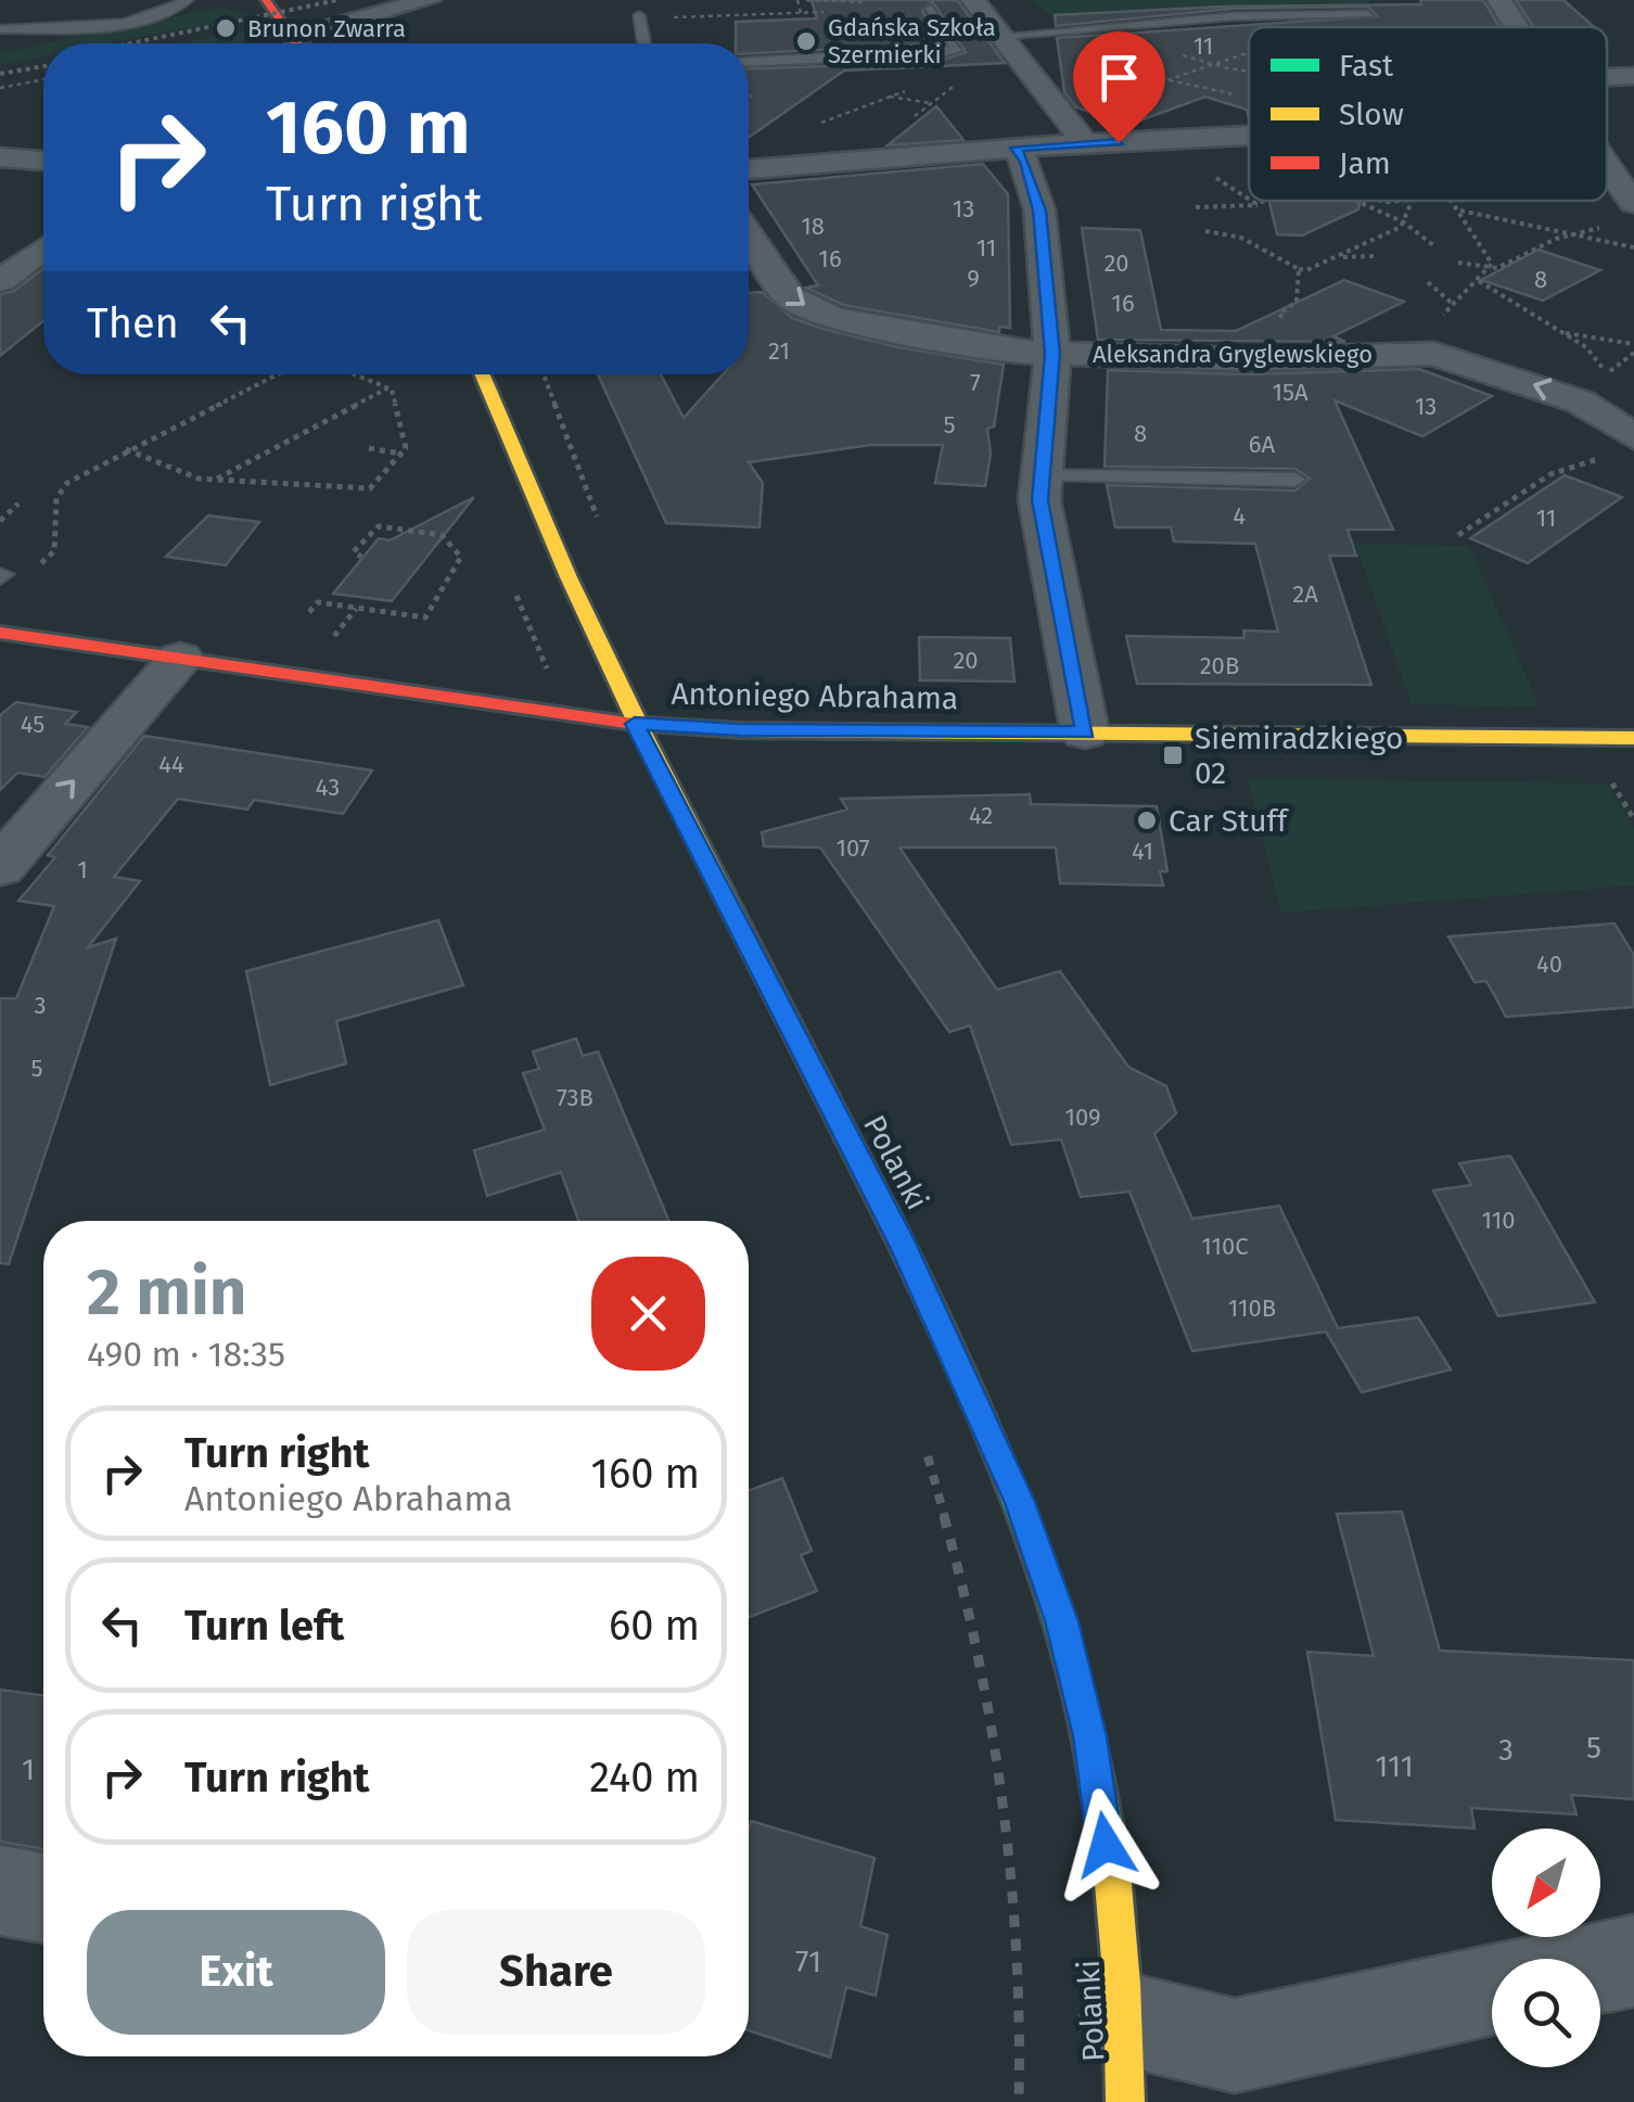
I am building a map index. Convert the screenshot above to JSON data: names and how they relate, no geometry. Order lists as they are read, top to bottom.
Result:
{
  "streets": {
    "street": ["Aleksandra Gryglewskiego", "Antoniego Abrahama", "Polanki"]
  },
  "crossings": [
    ["Antoniego Abrahama", "Polanki"]
  ],
  "places": {
    "other": ["Brunon Zwarra", "Gdańska Szkoła Szermierki", "Car Stuff"],
    "transit": ["Siemiradzkiego 02"]
  },
  "house_numbers": [
    "11",
    "13",
    "18",
    "11",
    "16",
    "20",
    "9",
    "8",
    "16",
    "21",
    "7",
    "15A",
    "13",
    "5",
    "8",
    "6A",
    "4",
    "11",
    "2A",
    "20",
    "20B",
    "45",
    "44",
    "43",
    "42",
    "107",
    "41",
    "1",
    "40",
    "3",
    "5",
    "73B",
    "109",
    "110",
    "110C",
    "110B",
    "5",
    "3",
    "111",
    "1",
    "71"
  ],
  "legend": ["Fast", "Slow", "Jam"],
  "north": "bottom left",
  "page": {
    "turn": ["160 m", "Turn right"],
    "then": "Then",
    "heading": ["2 min", "490 m · 18:35"],
    "list": [
      {
        "name": "Turn right",
        "note": "Antoniego Abrahama",
        "value": "160 m"
      },
      {
        "name": "Turn left",
        "value": "60 m"
      },
      {
        "name": "Turn right",
        "value": "240 m"
      }
    ],
    "buttons": ["Exit", "Share"]
  }
}
